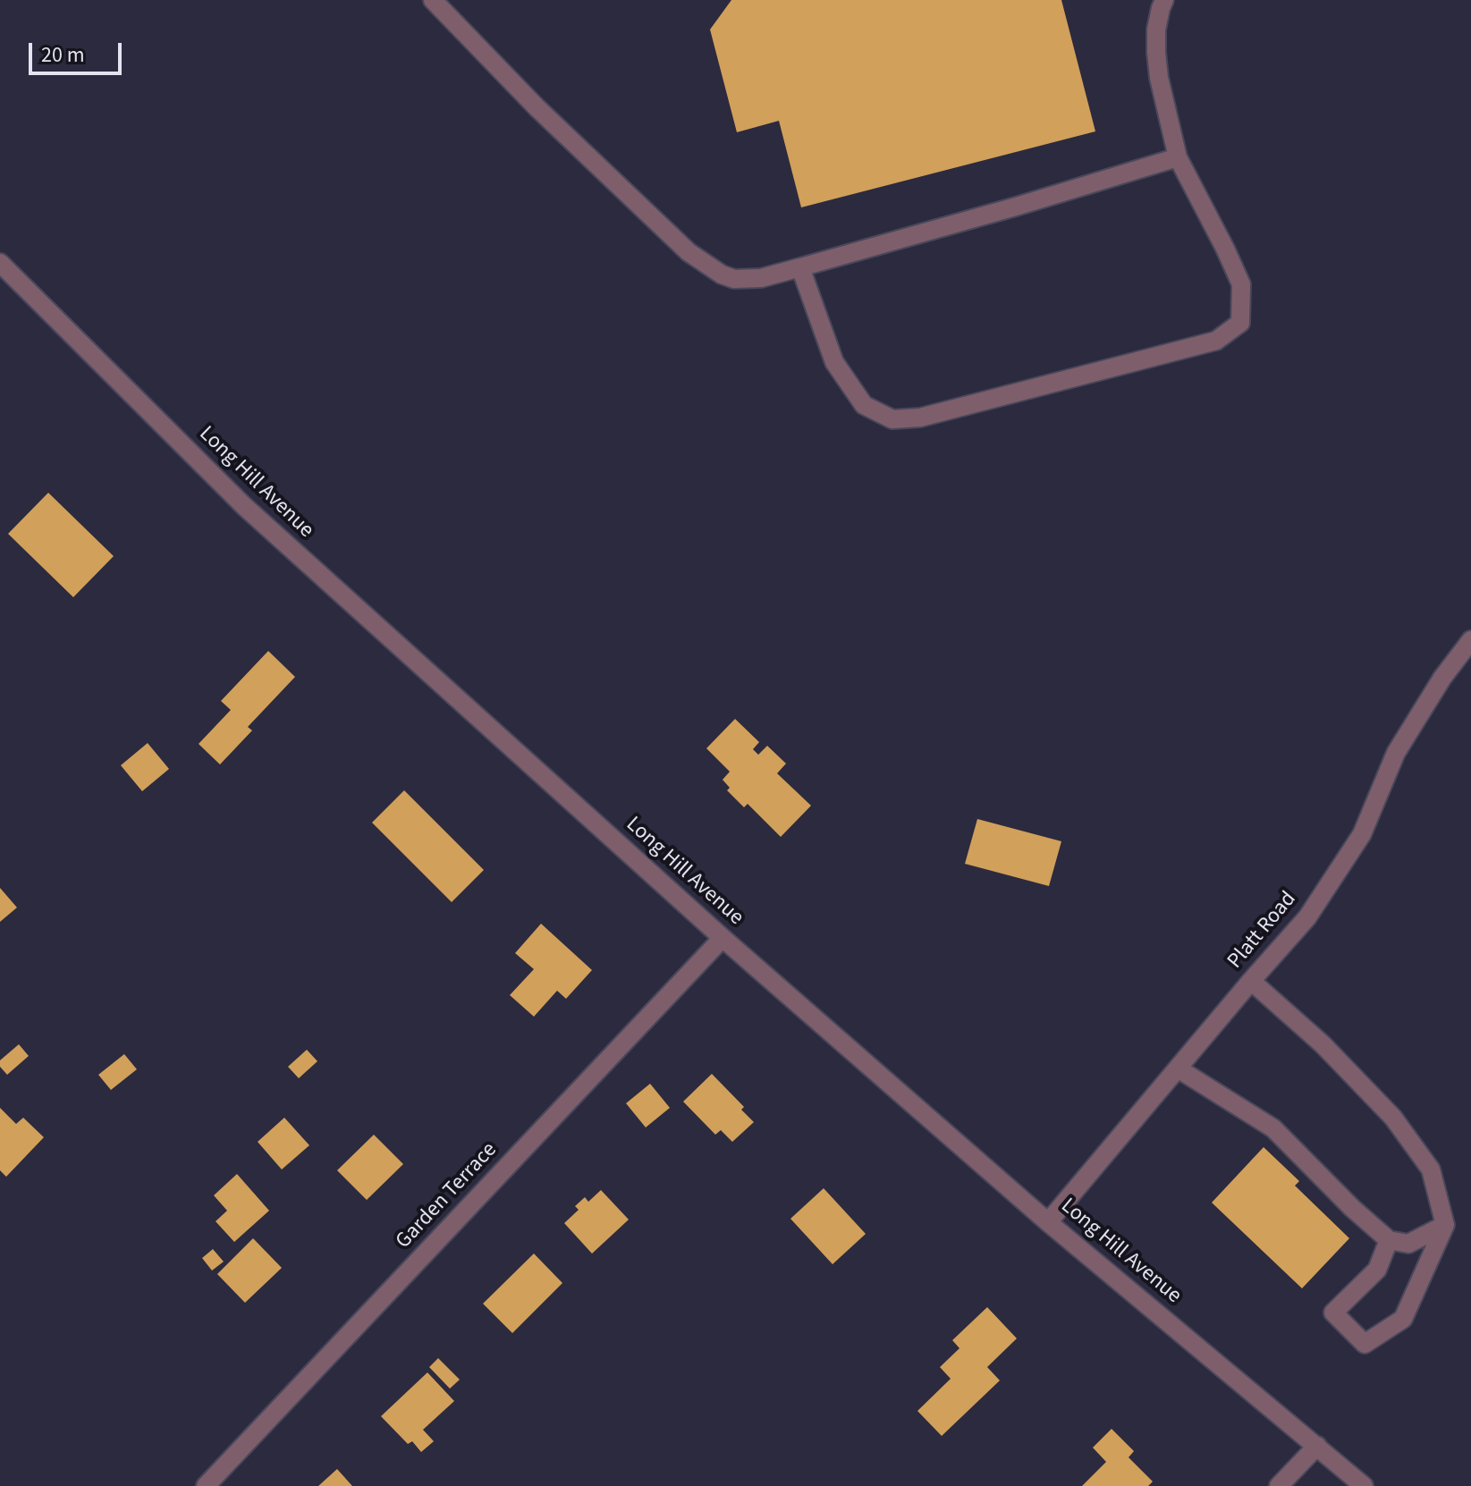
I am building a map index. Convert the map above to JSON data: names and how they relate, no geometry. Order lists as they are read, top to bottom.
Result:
{
  "streets": {
    "street": ["Long Hill Avenue", "Platt Road", "Garden Terrace"]
  },
  "crossings": [
    ["Long Hill Avenue", "Platt Road"],
    ["Long Hill Avenue", "Garden Terrace"]
  ],
  "scale_bar": "20 m"
}
